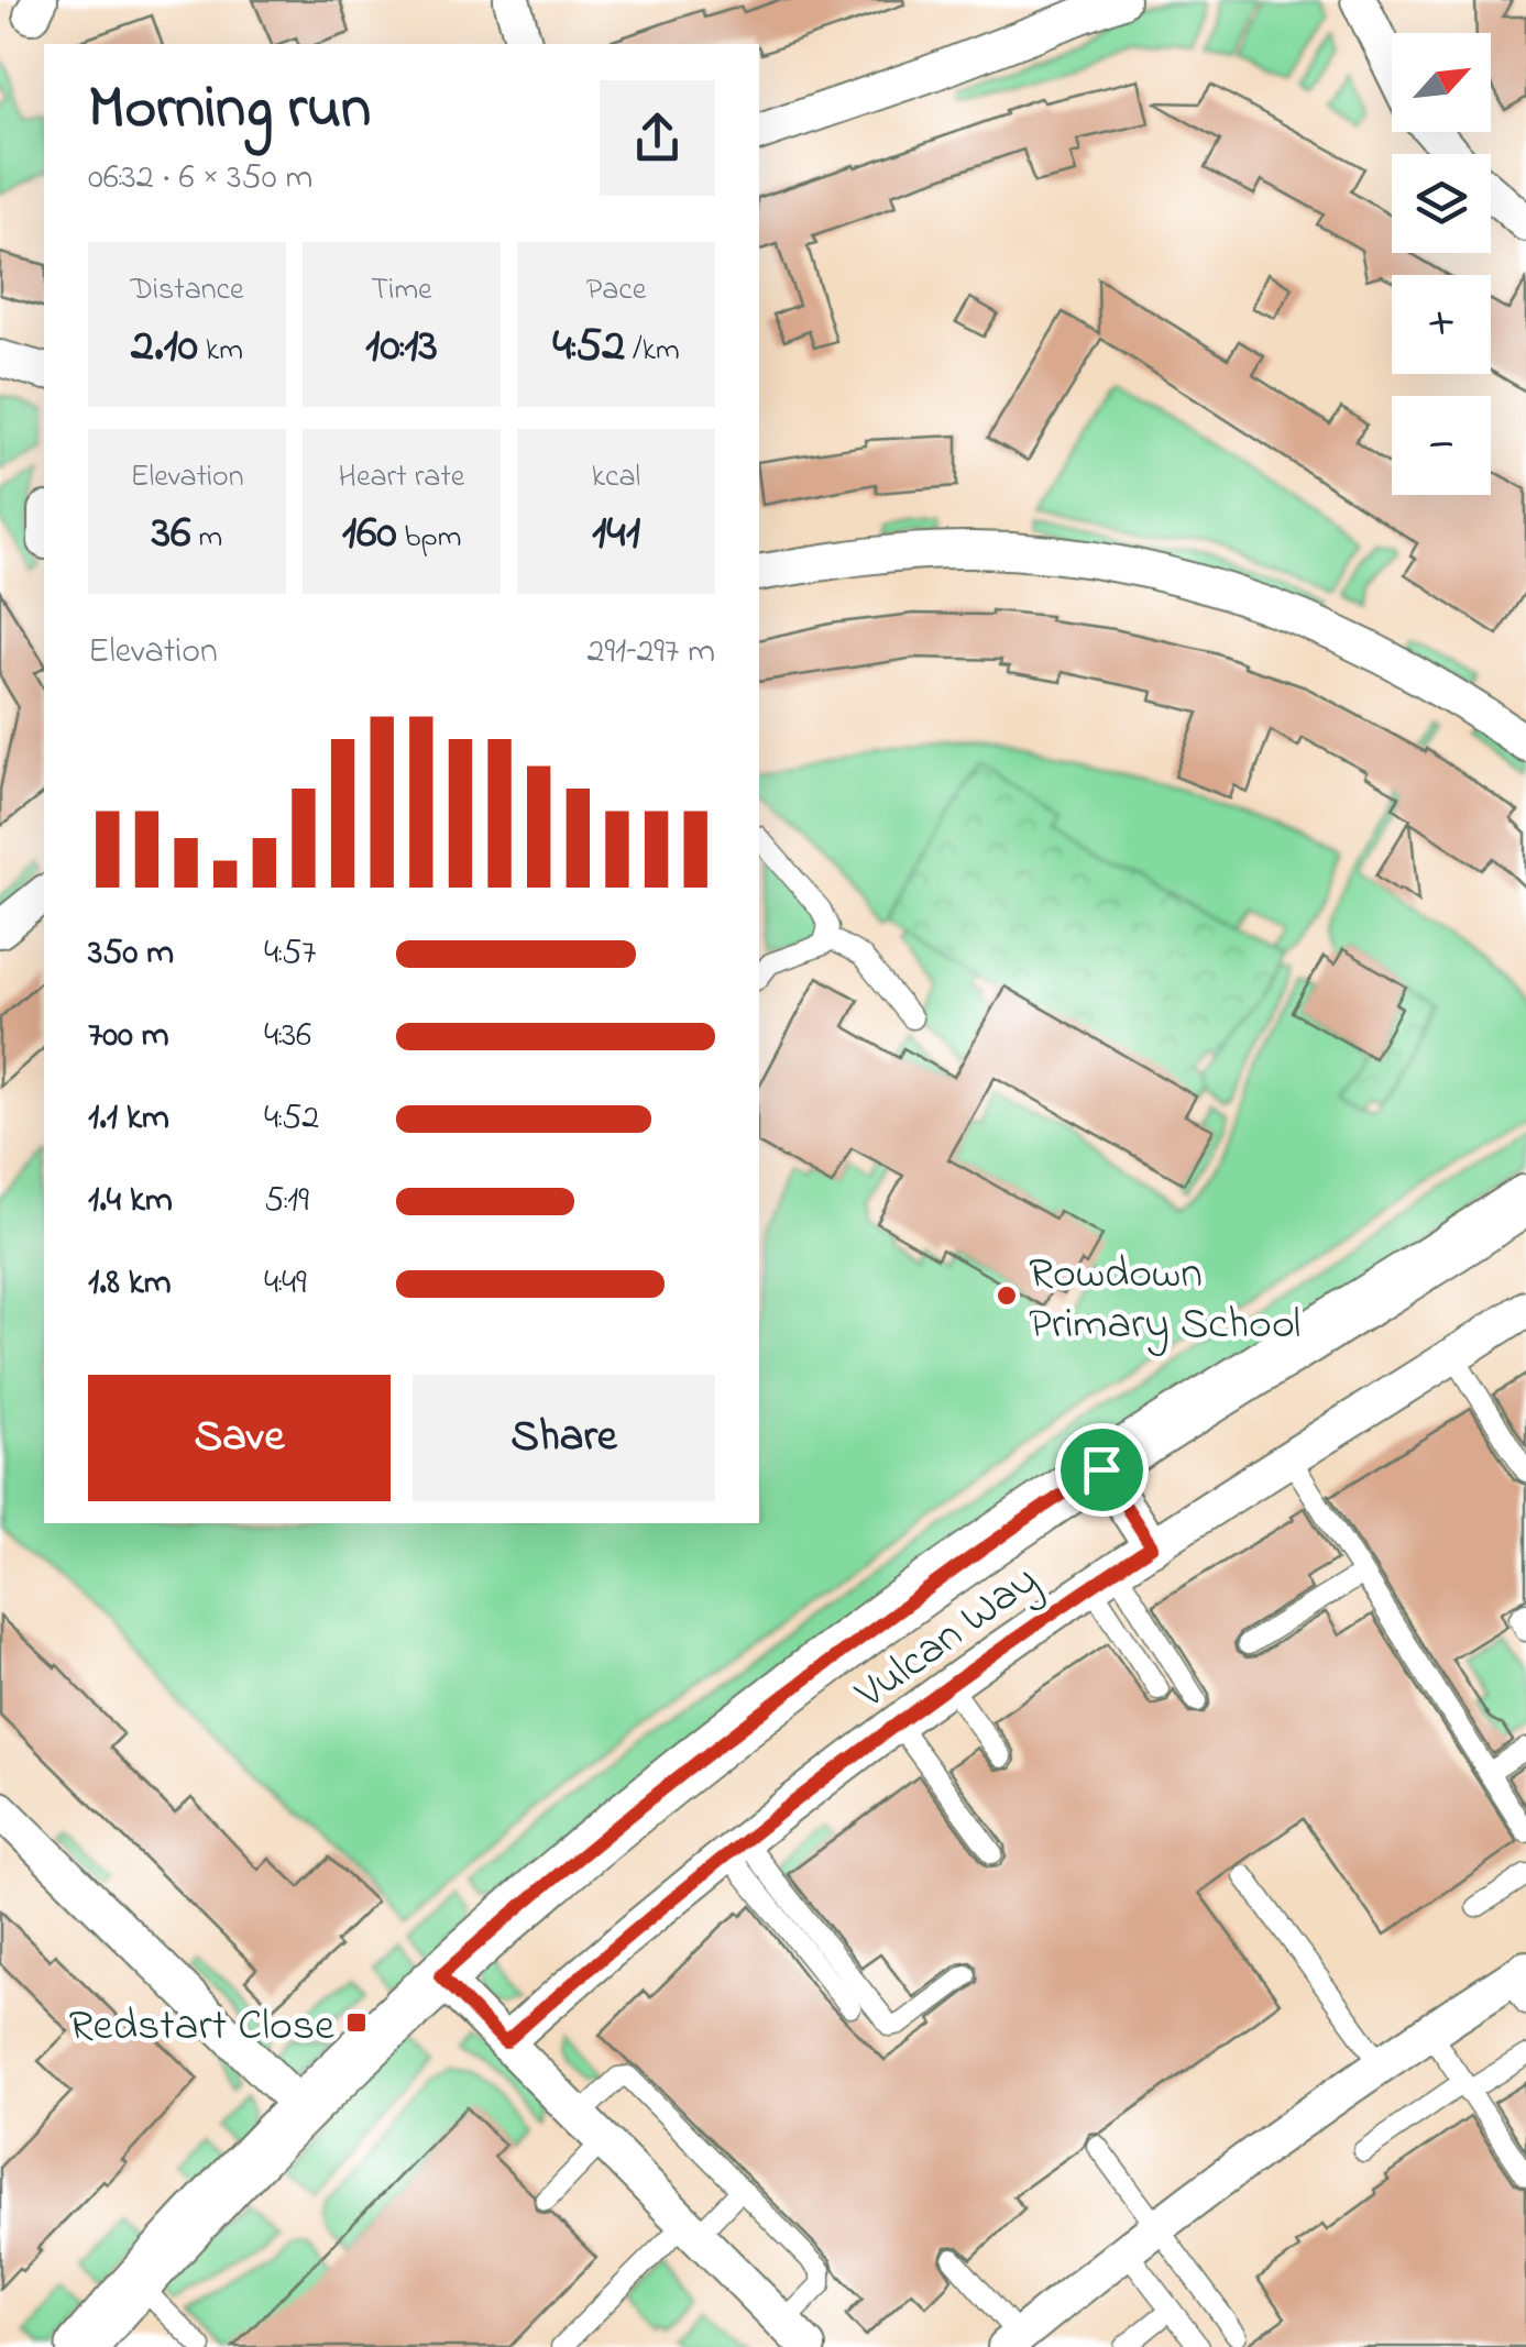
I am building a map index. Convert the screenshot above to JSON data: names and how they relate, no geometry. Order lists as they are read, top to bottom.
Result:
{
  "streets": {
    "street": ["Vulcan Way"]
  },
  "places": {
    "other": ["Rowdown Primary School"],
    "transit": ["Redstart Close"]
  },
  "north": "top right",
  "page": {
    "map_buttons": ["+", "−"],
    "heading": ["Morning run", "06:32 · 6 × 350 m"],
    "stats": [
      ["Distance", "2.10 km"],
      ["Time", "10:13"],
      ["Pace", "4:52 /km"],
      ["Elevation", "36 m"],
      ["Heart rate", "160 bpm"],
      ["kcal", "141"]
    ],
    "chart": ["Elevation", "291–297 m"],
    "list": [
      {
        "name": "350 m",
        "note": "4:57"
      },
      {
        "name": "700 m",
        "note": "4:36"
      },
      {
        "name": "1.1 km",
        "note": "4:52"
      },
      {
        "name": "1.4 km",
        "note": "5:19"
      },
      {
        "name": "1.8 km",
        "note": "4:49"
      }
    ],
    "buttons": ["Save", "Share"]
  }
}
